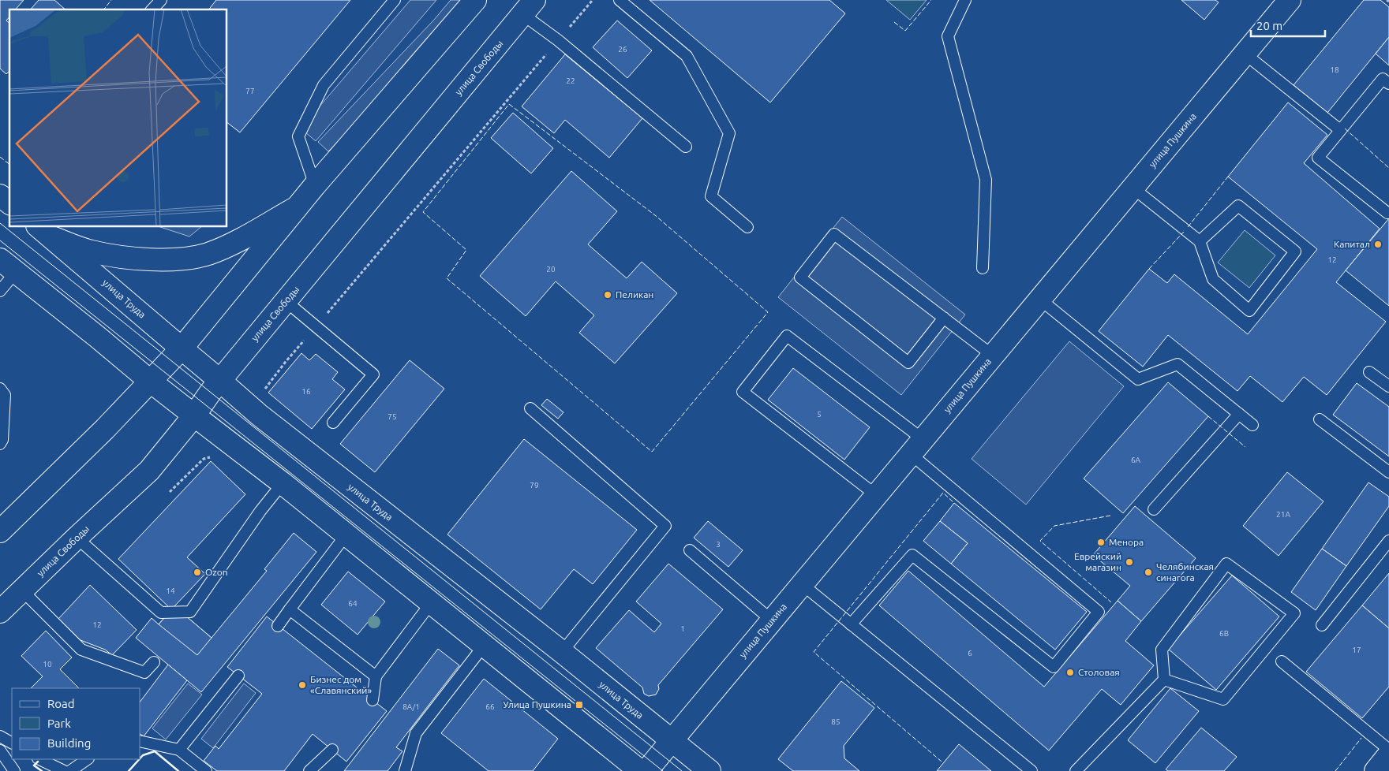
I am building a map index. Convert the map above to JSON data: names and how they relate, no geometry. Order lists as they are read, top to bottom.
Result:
{
  "streets": {
    "main road": ["улица Свободы", "улица Пушкина", "улица Труда"]
  },
  "crossings": [
    ["улица Свободы", "улица Труда"],
    ["улица Пушкина", "улица Труда"]
  ],
  "places": {
    "other": [
      "Капитал",
      "Пеликан",
      "Менора",
      "Еврейский магазин",
      "Ozon",
      "Челябинская синагога",
      "Столовая",
      "Бизнес дом «Славянский»"
    ],
    "transit": ["Улица Пушкина"]
  },
  "house_numbers": [
    "26",
    "18",
    "22",
    "77",
    "12",
    "20",
    "16",
    "5",
    "75",
    "6А",
    "79",
    "21А",
    "3",
    "14",
    "64",
    "12",
    "1",
    "6В",
    "17",
    "6",
    "10",
    "8А/1",
    "66",
    "85"
  ],
  "legend": ["Road", "Park", "Building"],
  "scale_bar": "20 m"
}
